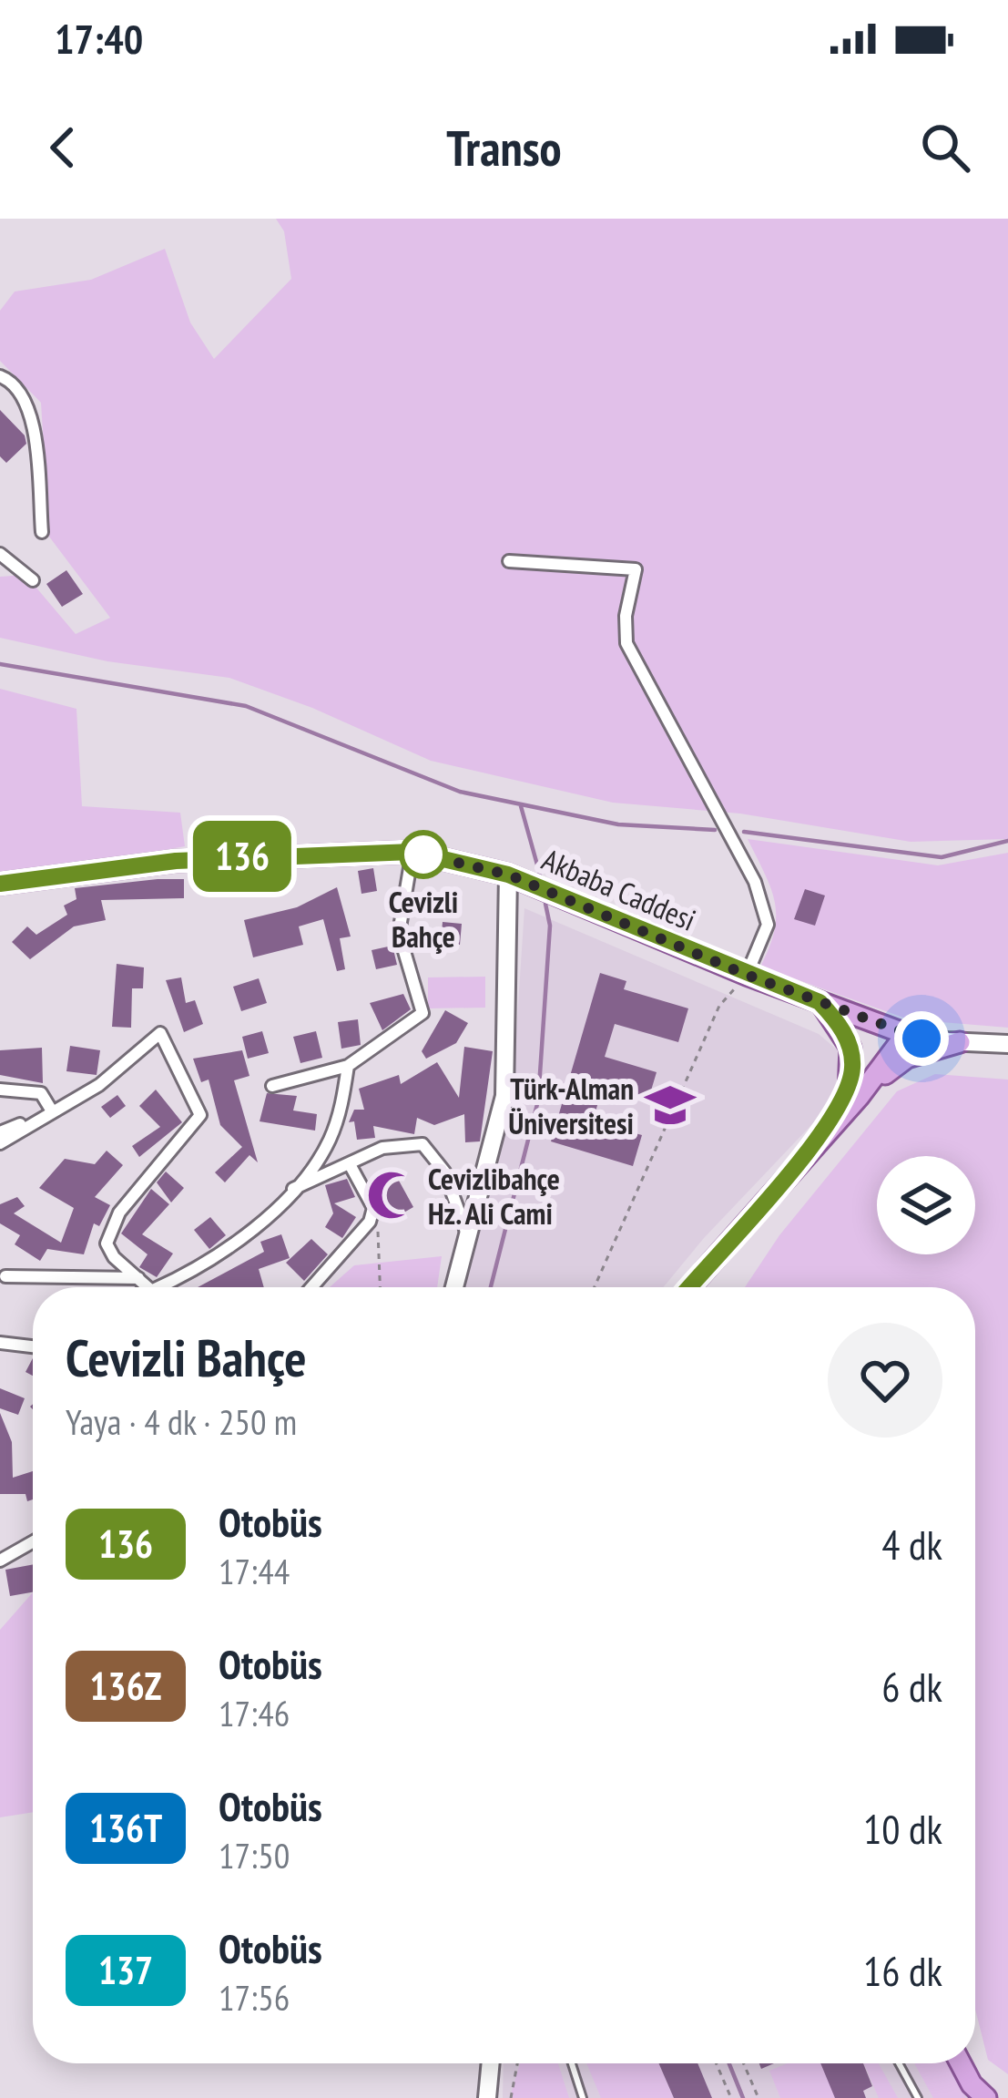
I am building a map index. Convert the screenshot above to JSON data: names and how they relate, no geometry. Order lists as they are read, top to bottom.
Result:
{
  "streets": {
    "main road": ["Akbaba Caddesi"]
  },
  "places": {
    "other": ["Cevizli Bahçe"],
    "school or university": ["Türk-Alman Üniversitesi"],
    "mosque": ["Cevizlibahçe Hz. Ali Cami"]
  },
  "lines": ["bus line 136"],
  "page": {
    "status": "17:40",
    "header": "Transo",
    "on_map": "136",
    "heading": ["Cevizli Bahçe", "Yaya · 4 dk · 250 m"],
    "list": [
      {
        "mark": "136",
        "name": "Otobüs",
        "note": "17:44",
        "value": "4 dk"
      },
      {
        "mark": "136Z",
        "name": "Otobüs",
        "note": "17:46",
        "value": "6 dk"
      },
      {
        "mark": "136T",
        "name": "Otobüs",
        "note": "17:50",
        "value": "10 dk"
      },
      {
        "mark": "137",
        "name": "Otobüs",
        "note": "17:56",
        "value": "16 dk"
      }
    ]
  }
}
